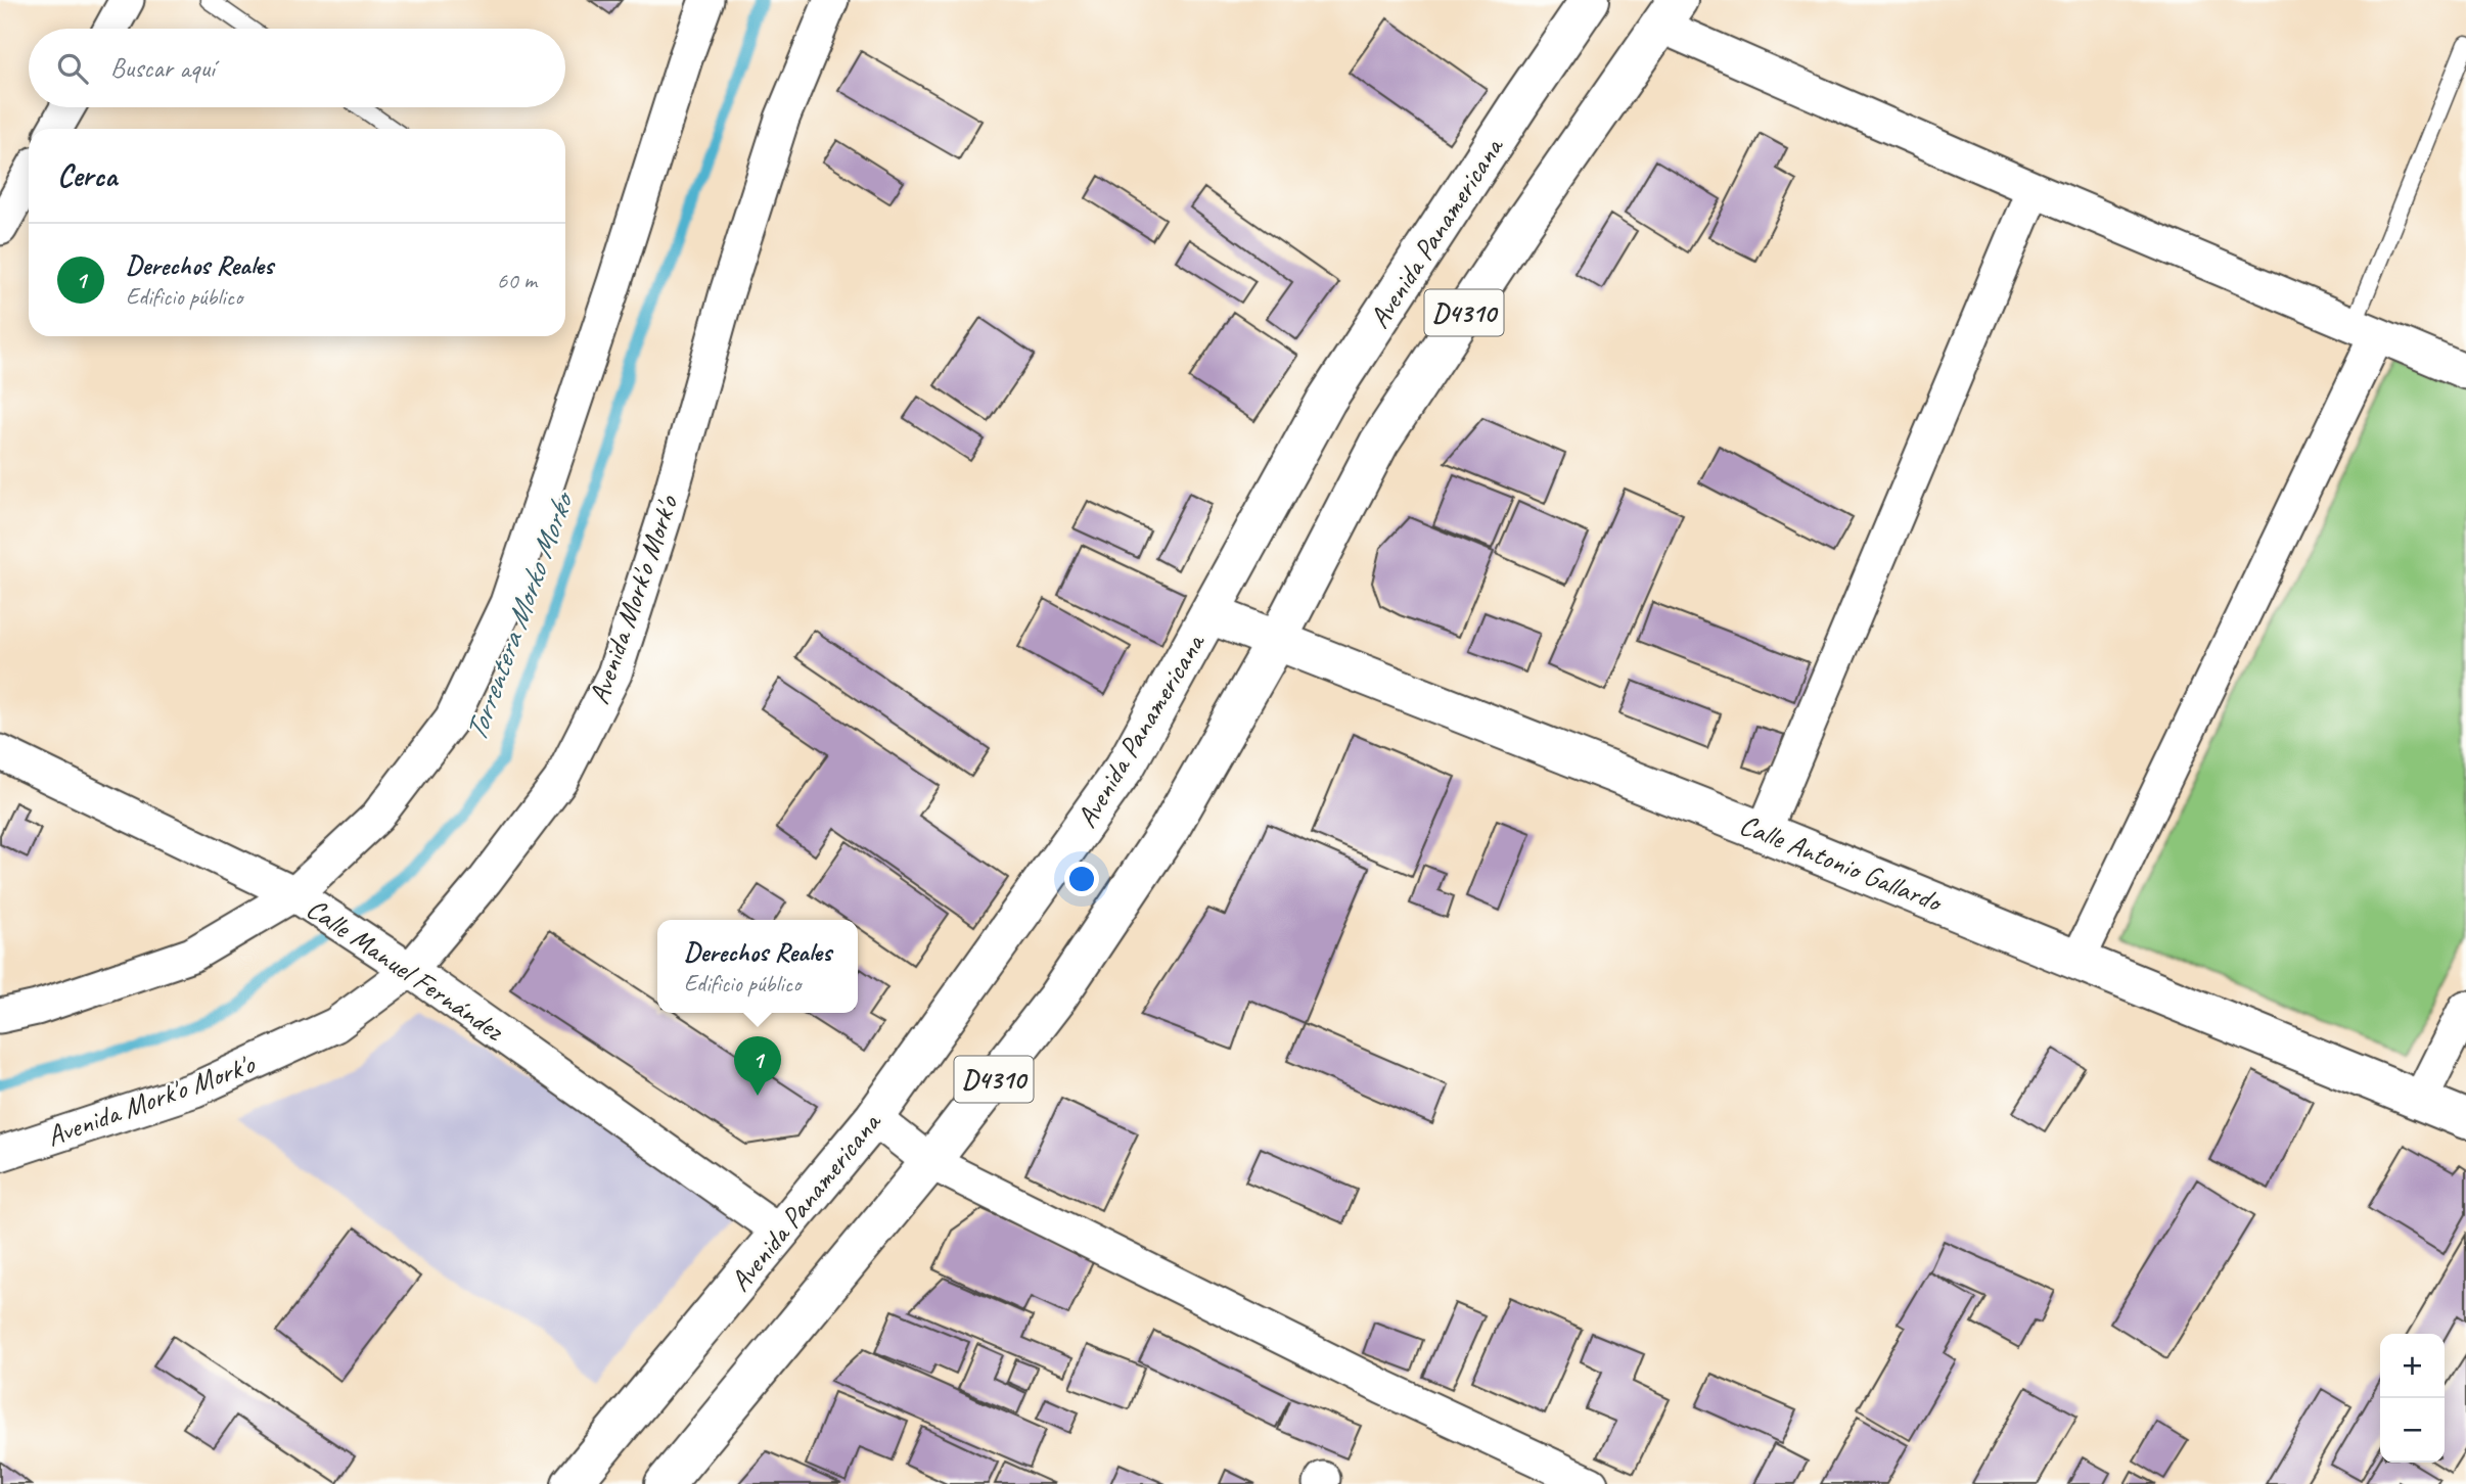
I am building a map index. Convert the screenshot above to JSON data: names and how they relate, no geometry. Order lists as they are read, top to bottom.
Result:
{
  "streets": {
    "main road": ["Avenida Panamericana", "D4310", "Calle Antonio Gallardo"],
    "street": ["Avenida Mork'o Mork'o", "Calle Manuel Fernández"]
  },
  "crossings": [
    ["Avenida Panamericana", "Calle Antonio Gallardo"],
    ["Avenida Panamericana", "Calle Manuel Fernández"],
    ["D4310", "Calle Antonio Gallardo"],
    ["Avenida Mork'o Mork'o", "Calle Manuel Fernández"]
  ],
  "water": ["Torrentera Morko Morko"],
  "page": {
    "search": "Buscar aquí",
    "heading": "Cerca",
    "list": [
      {
        "mark": "1",
        "name": "Derechos Reales",
        "note": "Edificio público",
        "value": "60 m"
      }
    ],
    "popup": ["Derechos Reales", "Edificio público"],
    "pins": "1",
    "map_buttons": ["+", "−"]
  }
}
